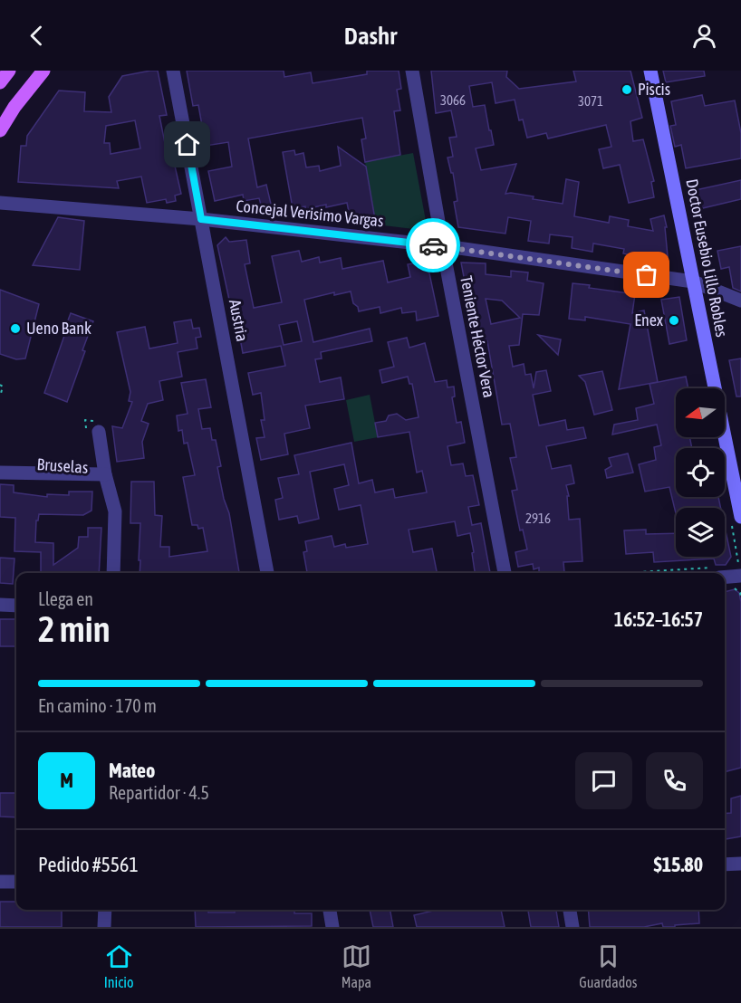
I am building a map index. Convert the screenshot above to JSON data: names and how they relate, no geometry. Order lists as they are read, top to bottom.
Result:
{
  "streets": {
    "main road": ["Doctor Eusebio Lillo Robles"],
    "street": [
      "Concejal Verisimo Vargas",
      "Austria",
      "Teniente Héctor Vera",
      "Bruselas"
    ]
  },
  "crossings": [
    ["Concejal Verisimo Vargas", "Doctor Eusebio Lillo Robles"],
    ["Concejal Verisimo Vargas", "Austria"],
    ["Concejal Verisimo Vargas", "Teniente Héctor Vera"]
  ],
  "places": ["Piscis", "Enex", "Ueno Bank"],
  "house_numbers": ["3066", "3071", "2916"],
  "north": "left",
  "page": {
    "header": "Dashr",
    "heading": ["2 min", "Llega en", "16:52–16:57"],
    "panel": [
      "Mateo",
      "Repartidor · 4.5",
      "Pedido #5561",
      "$15.80"
    ],
    "bar": "En camino · 170 m",
    "round": "M",
    "tabs": ["Inicio", "Mapa", "Guardados"]
  }
}
